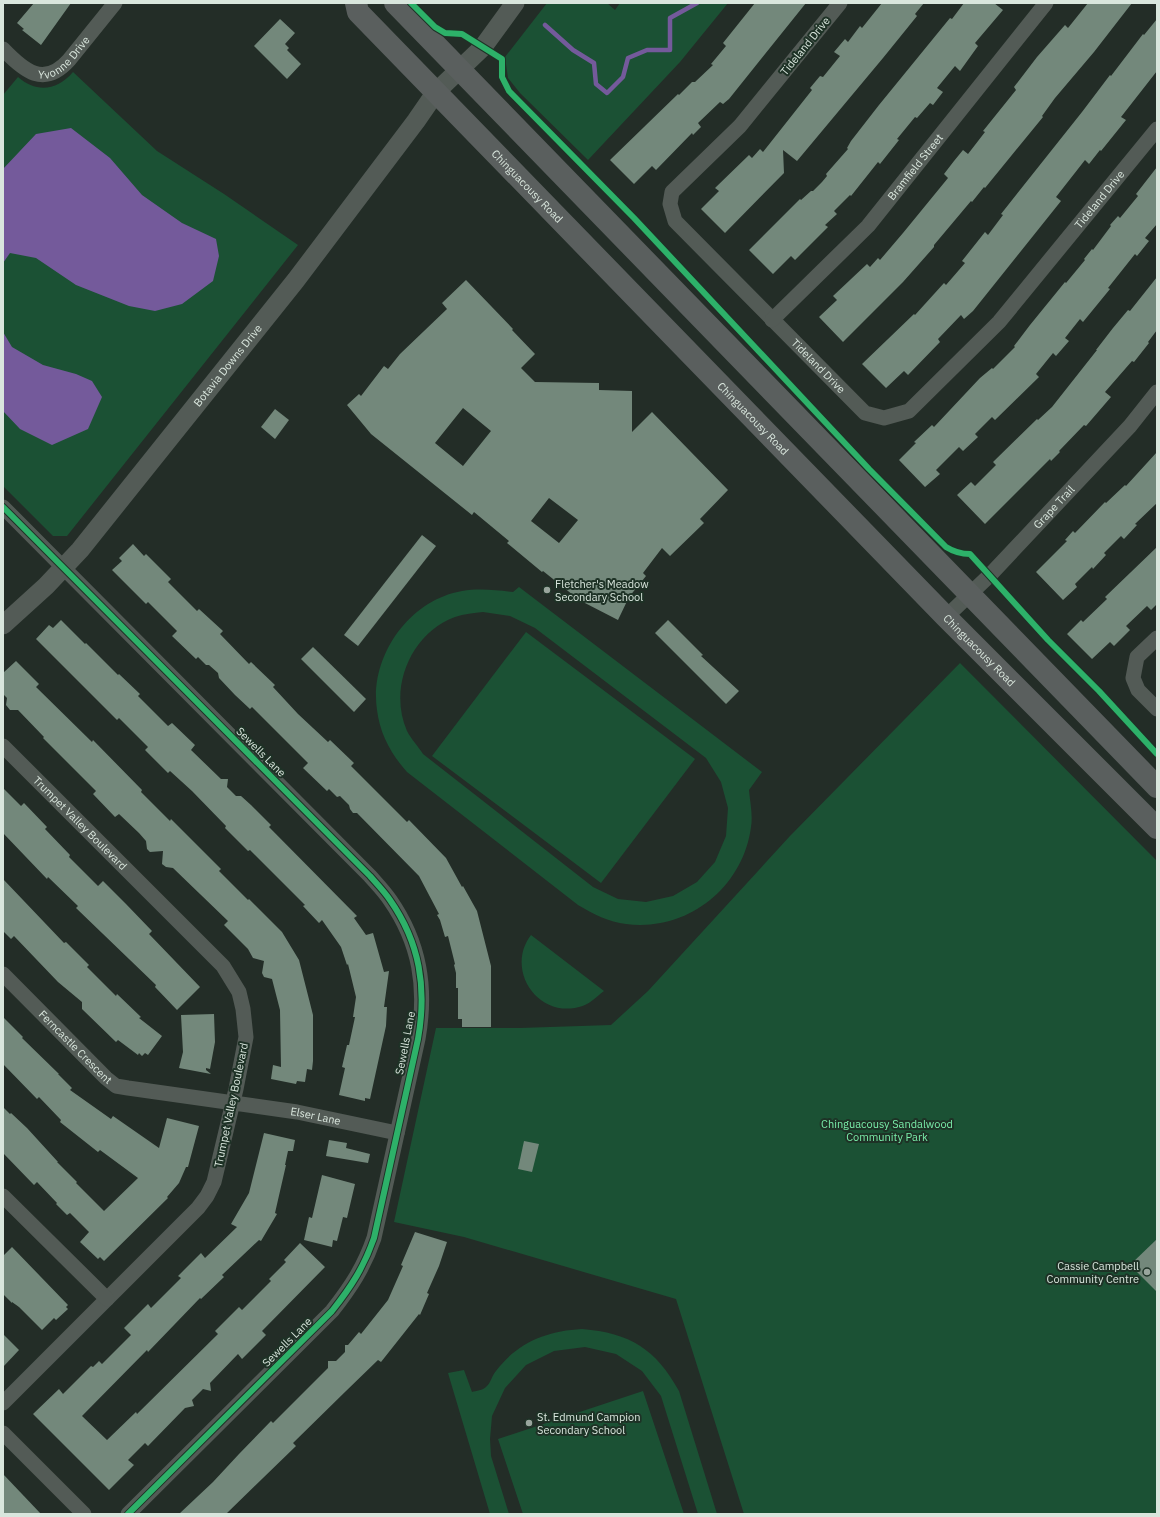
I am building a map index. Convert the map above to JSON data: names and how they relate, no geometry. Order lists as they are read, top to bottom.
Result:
{
  "streets": {
    "main road": ["Chinguacousy Road"],
    "street": [
      "Tideland Drive",
      "Yvonne Drive",
      "Bramfield Street",
      "Botavia Downs Drive",
      "Grape Trail",
      "Sewells Lane",
      "Trumpet Valley Boulevard",
      "Ferncastle Crescent",
      "Elser Lane"
    ]
  },
  "crossings": [
    ["Tideland Drive", "Bramfield Street"],
    ["Chinguacousy Road", "Botavia Downs Drive"],
    ["Chinguacousy Road", "Grape Trail"],
    ["Botavia Downs Drive", "Sewells Lane"],
    ["Sewells Lane", "Elser Lane"],
    ["Trumpet Valley Boulevard", "Ferncastle Crescent"],
    ["Trumpet Valley Boulevard", "Elser Lane"],
    ["Ferncastle Crescent", "Elser Lane"]
  ],
  "parks": ["Chinguacousy Sandalwood Community Park"],
  "places": ["Fletcher's Meadow Secondary School", "Cassie Campbell Community Centre", "St. Edmund Campion Secondary School"]
}
